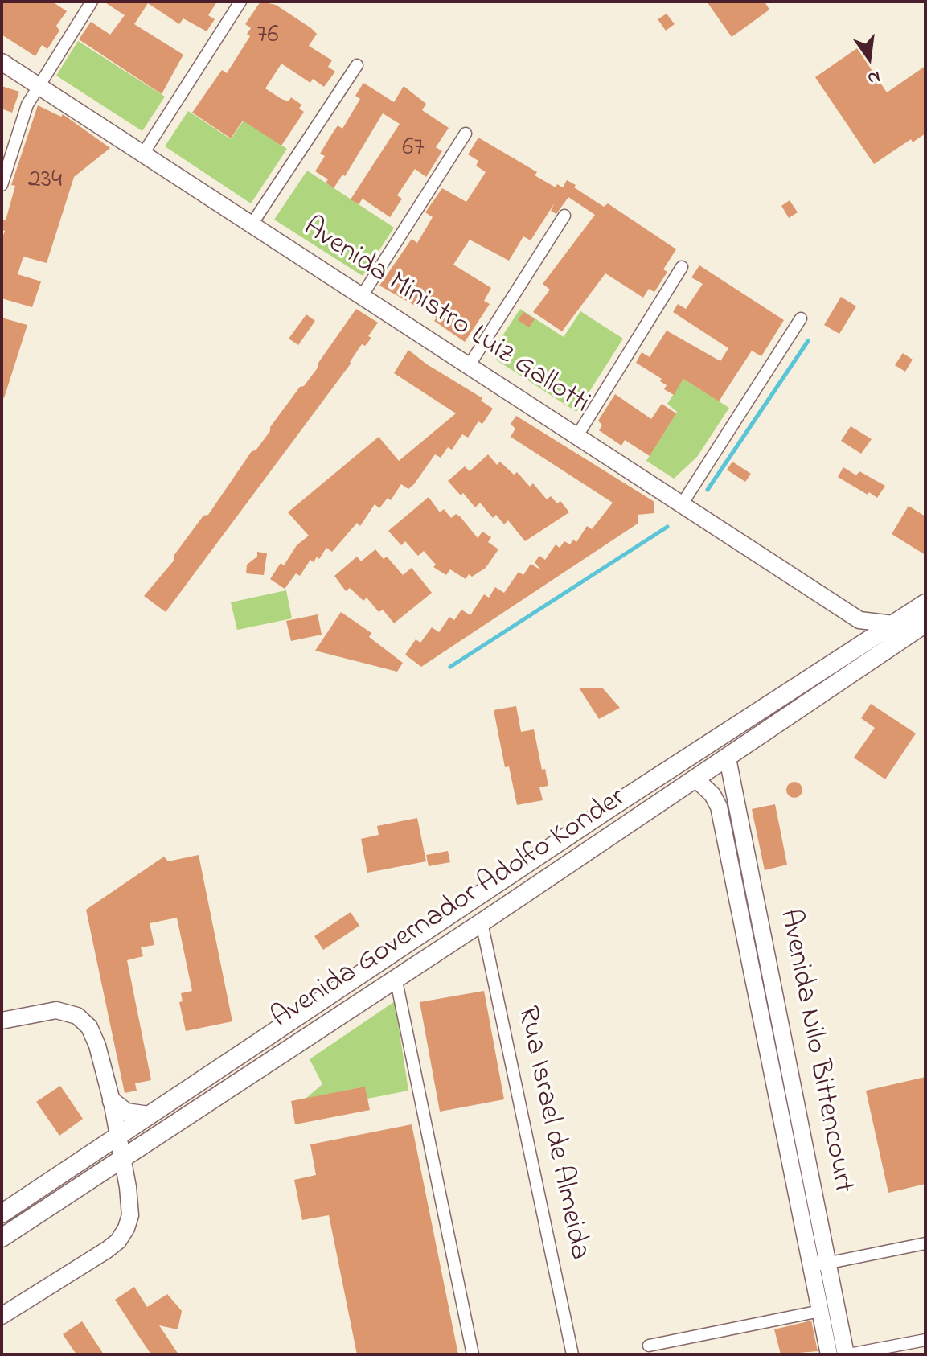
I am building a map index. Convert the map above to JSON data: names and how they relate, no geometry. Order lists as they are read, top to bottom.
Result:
{
  "streets": {
    "main road": ["Avenida Governador Adolfo Konder"],
    "street": ["Avenida Ministro Luiz Gallotti", "Avenida Nilo Bittencourt", "Rua Israel de Almeida"]
  },
  "crossings": [
    ["Avenida Ministro Luiz Gallotti", "Avenida Governador Adolfo Konder"],
    ["Avenida Governador Adolfo Konder", "Avenida Nilo Bittencourt"],
    ["Avenida Governador Adolfo Konder", "Rua Israel de Almeida"]
  ],
  "house_numbers": ["76", "67", "234"],
  "north": "bottom"
}
